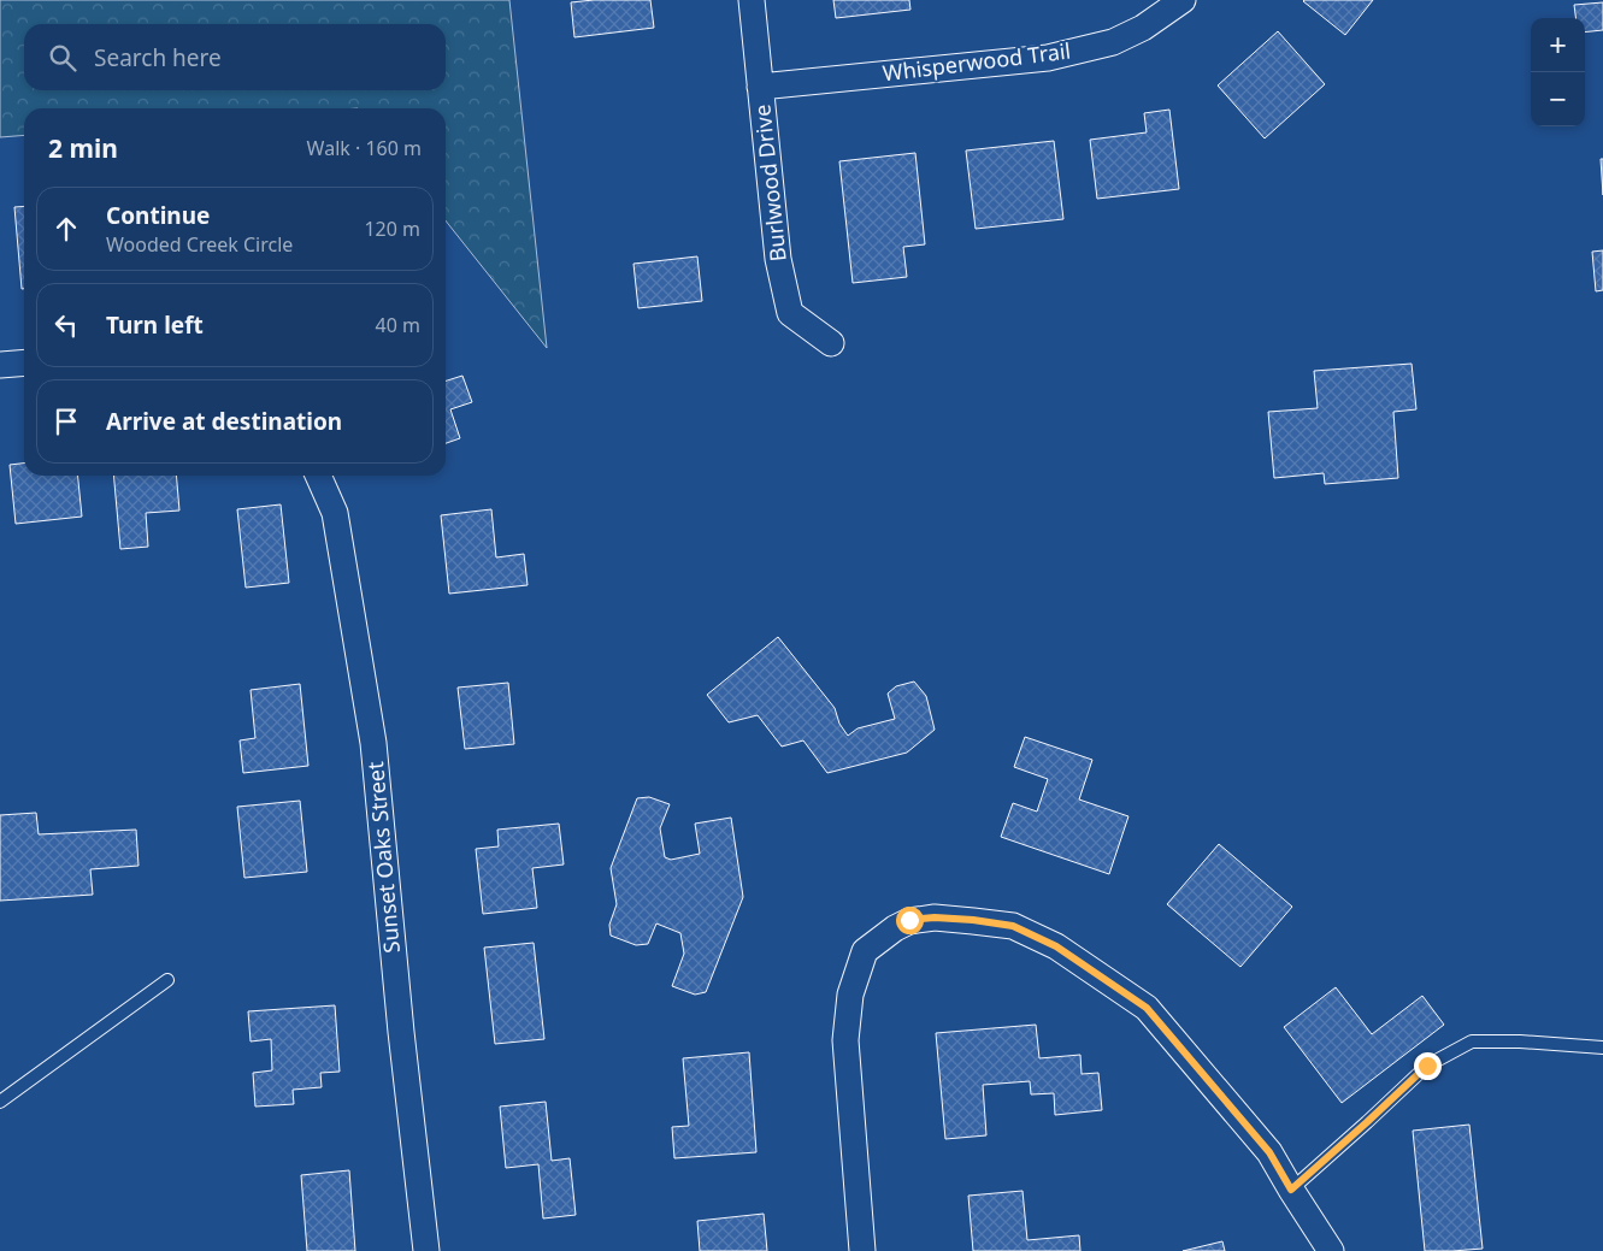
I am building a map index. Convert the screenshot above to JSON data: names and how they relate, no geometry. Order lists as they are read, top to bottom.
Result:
{
  "streets": {
    "street": ["Whisperwood Trail", "Burlwood Drive", "Sunset Oaks Street"]
  },
  "crossings": [
    ["Whisperwood Trail", "Burlwood Drive"]
  ],
  "page": {
    "map_buttons": ["+", "−"],
    "search": "Search here",
    "heading": ["2 min", "Walk · 160 m"],
    "list": [
      ["Continue", "Wooded Creek Circle", "120 m"],
      ["Turn left", "40 m"],
      "Arrive at destination"
    ]
  }
}
